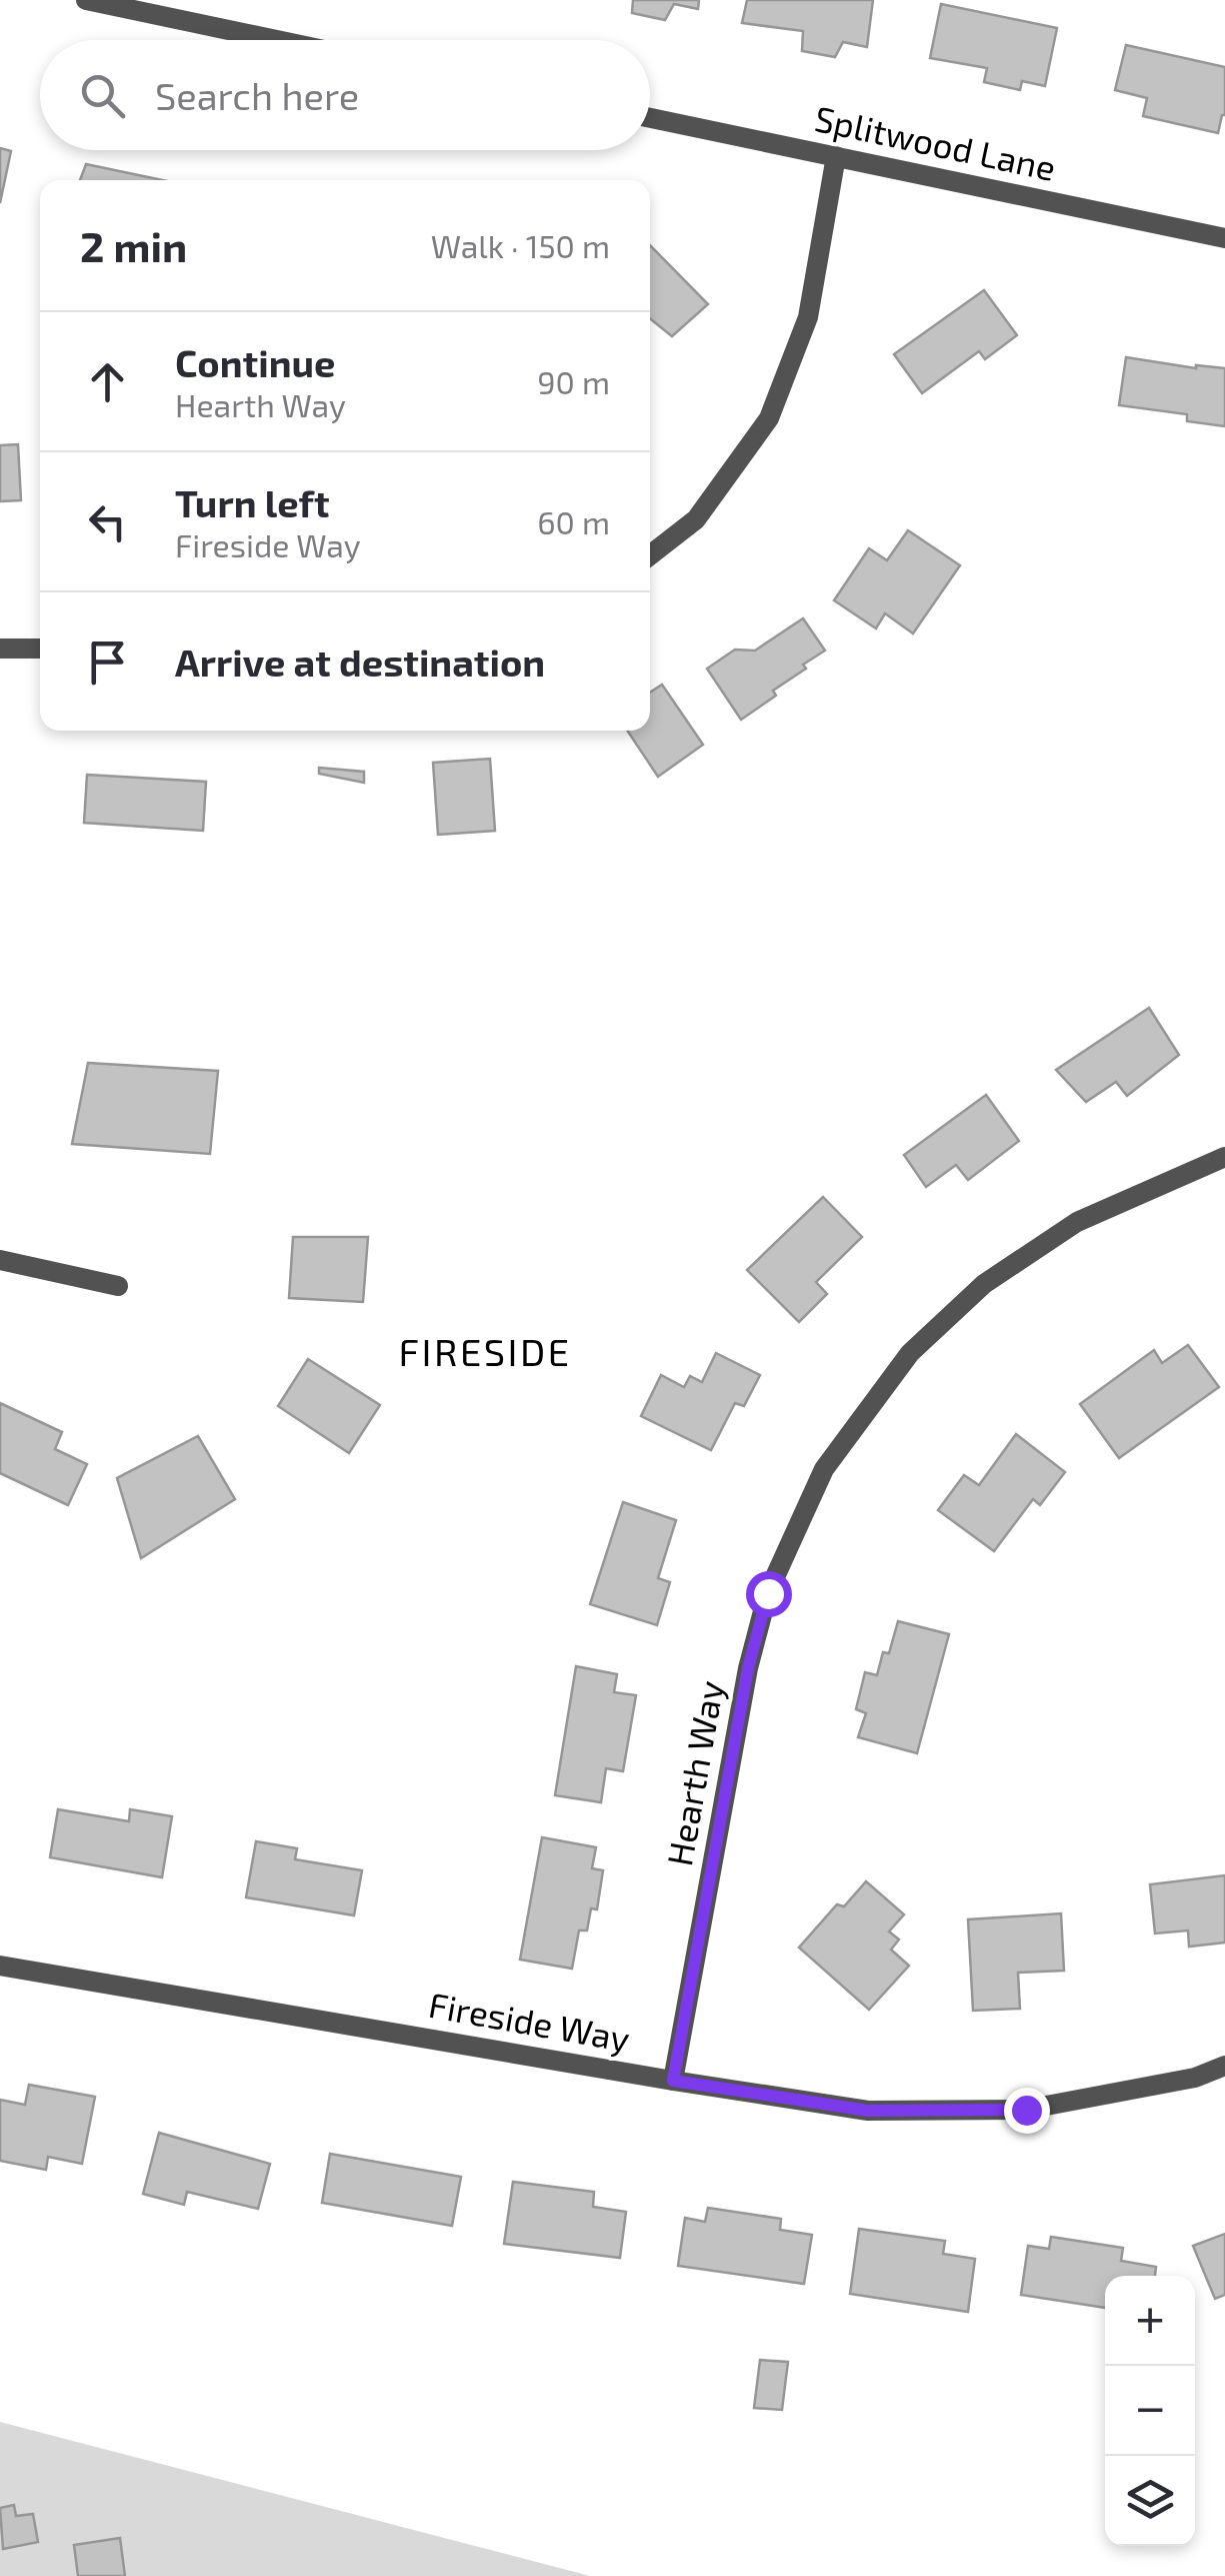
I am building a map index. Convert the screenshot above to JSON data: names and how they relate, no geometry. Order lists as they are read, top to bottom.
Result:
{
  "streets": {
    "street": ["Splitwood Lane", "Hearth Way", "Fireside Way"]
  },
  "crossings": [
    ["Hearth Way", "Fireside Way"]
  ],
  "districts": ["FIRESIDE"],
  "page": {
    "search": "Search here",
    "heading": ["2 min", "Walk · 150 m"],
    "list": [
      ["Continue", "Hearth Way", "90 m"],
      ["Turn left", "Fireside Way", "60 m"],
      "Arrive at destination"
    ],
    "map_buttons": ["+", "−"]
  }
}
